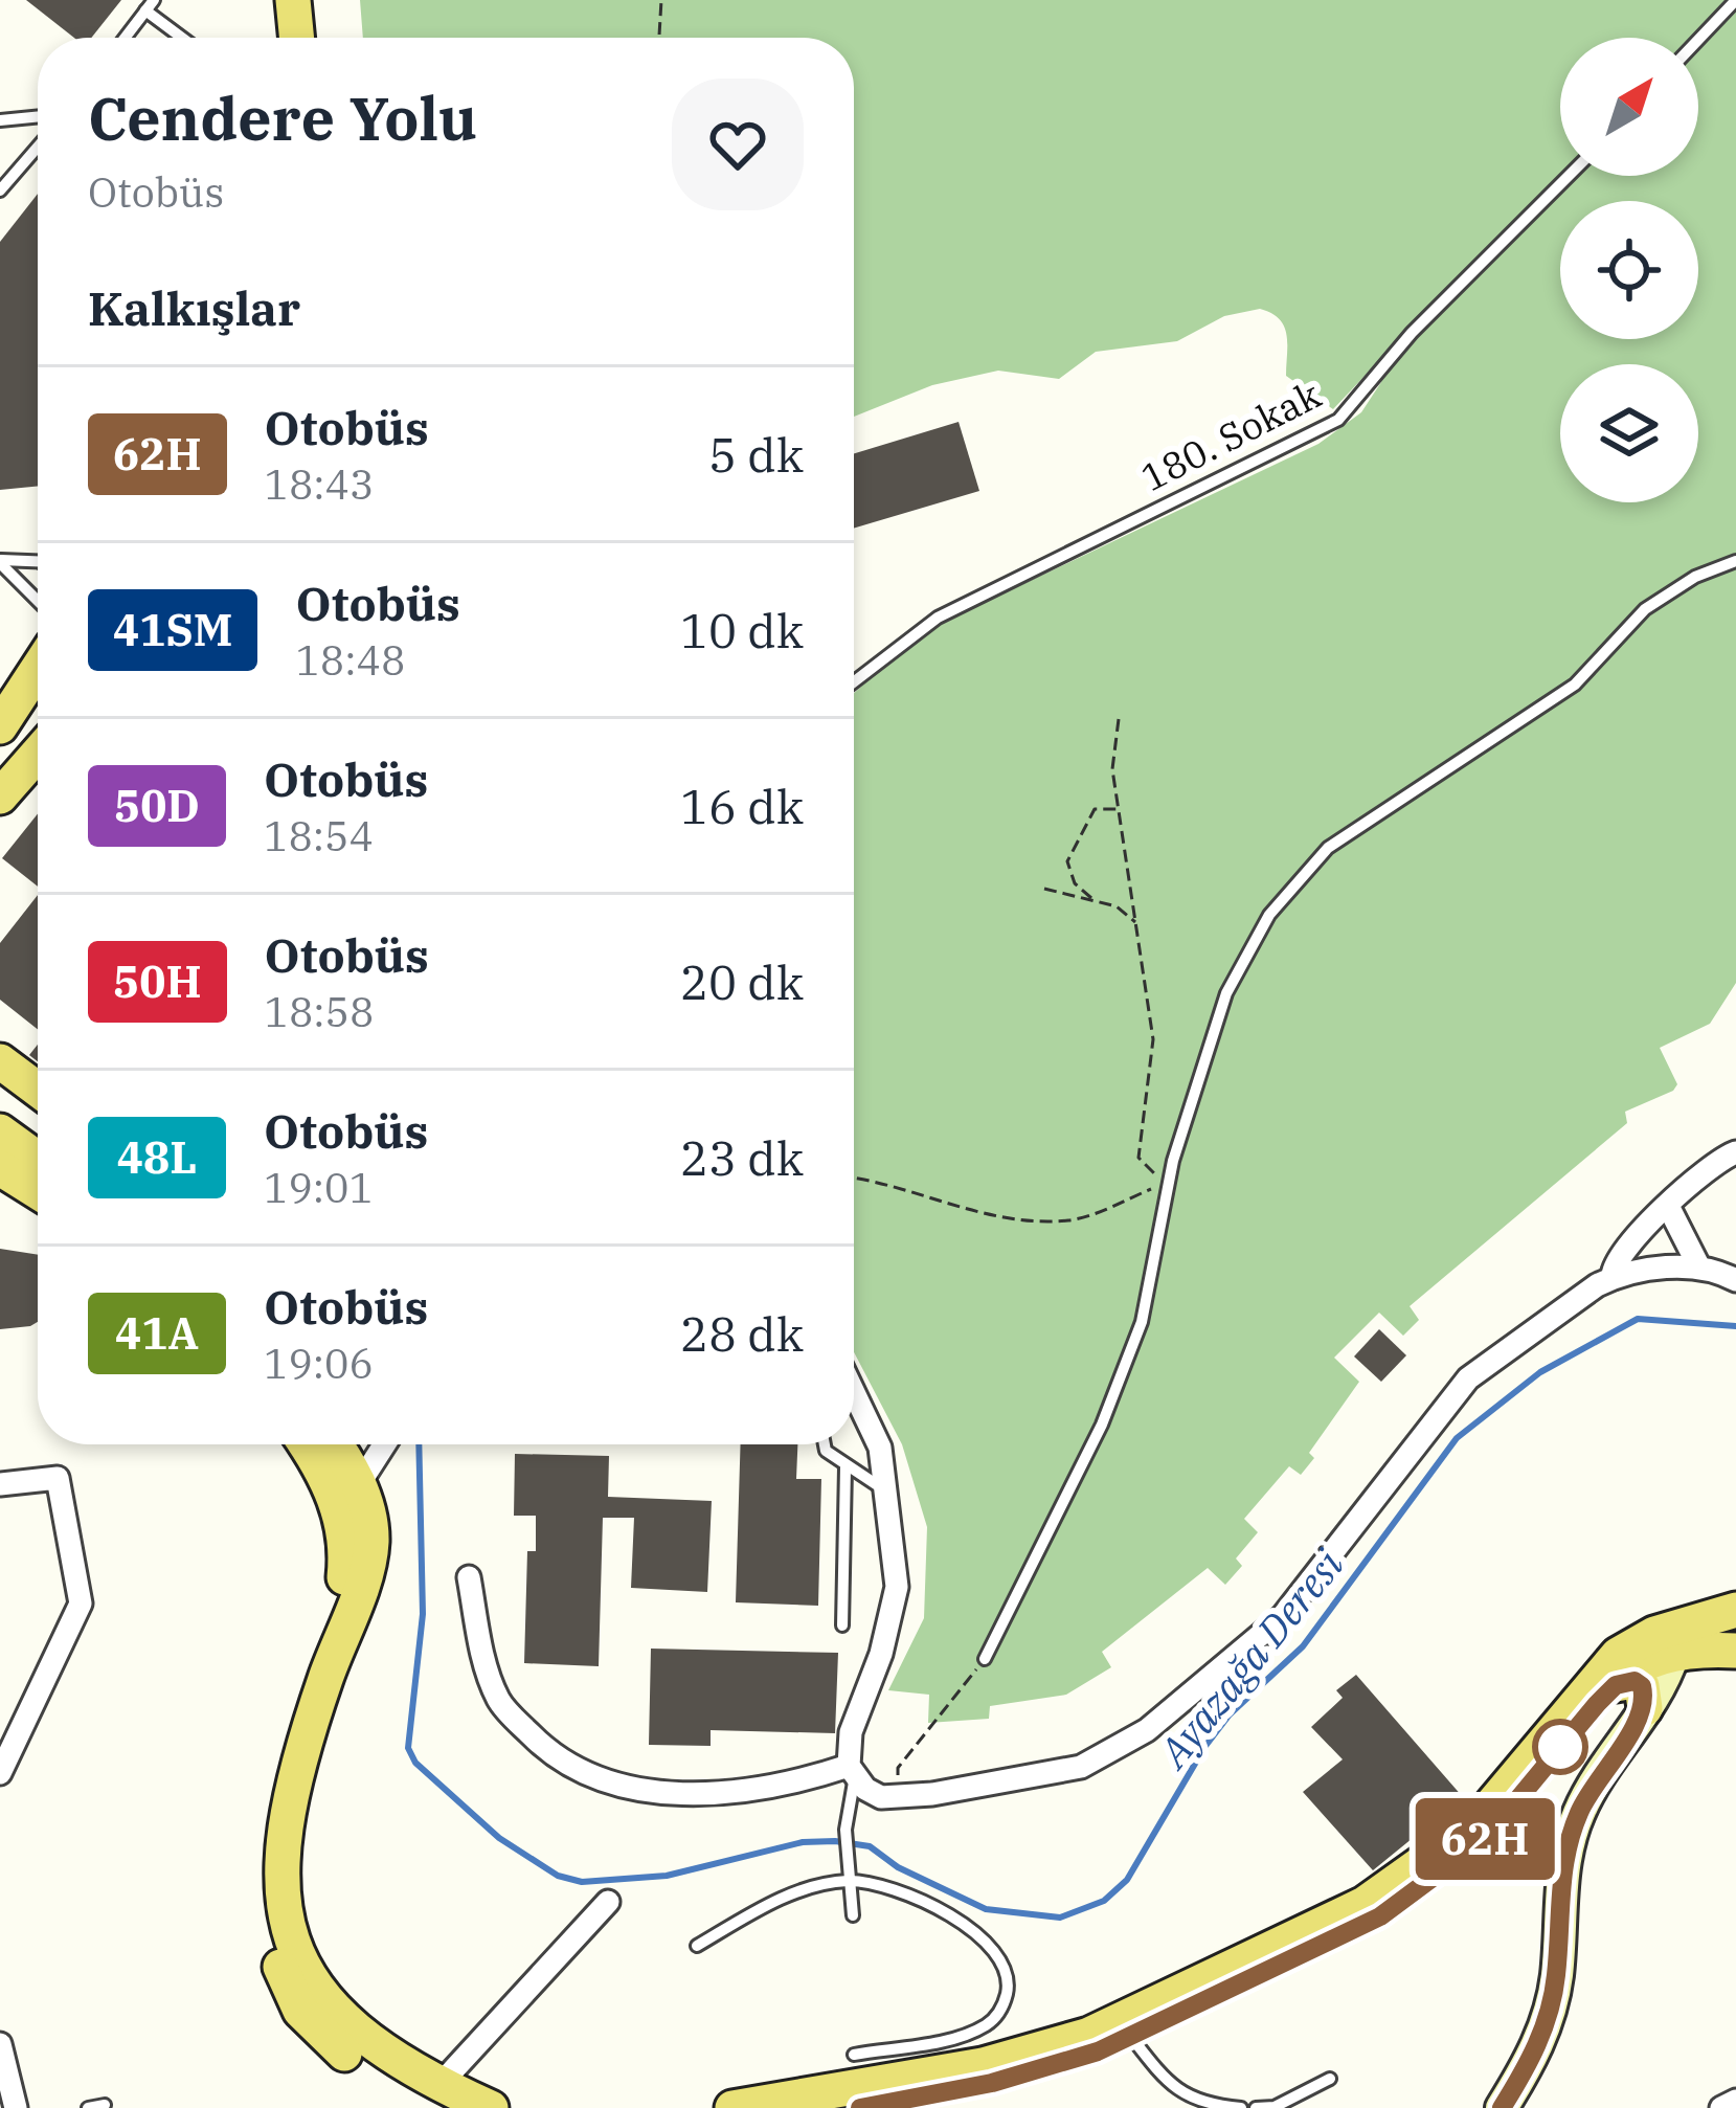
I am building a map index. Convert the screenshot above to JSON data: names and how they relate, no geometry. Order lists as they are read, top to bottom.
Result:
{
  "streets": {
    "lane": ["180. Sokak"]
  },
  "water": ["Ayazağa Deresi"],
  "lines": ["bus line 62H"],
  "north": "top right",
  "page": {
    "on_map": "62H",
    "heading": [
      ["Cendere Yolu", "Otobüs"],
      "Kalkışlar"
    ],
    "list": [
      {
        "mark": "62H",
        "name": "Otobüs",
        "note": "18:43",
        "value": "5 dk"
      },
      {
        "mark": "41SM",
        "name": "Otobüs",
        "note": "18:48",
        "value": "10 dk"
      },
      {
        "mark": "50D",
        "name": "Otobüs",
        "note": "18:54",
        "value": "16 dk"
      },
      {
        "mark": "50H",
        "name": "Otobüs",
        "note": "18:58",
        "value": "20 dk"
      },
      {
        "mark": "48L",
        "name": "Otobüs",
        "note": "19:01",
        "value": "23 dk"
      },
      {
        "mark": "41A",
        "name": "Otobüs",
        "note": "19:06",
        "value": "28 dk"
      }
    ]
  }
}
